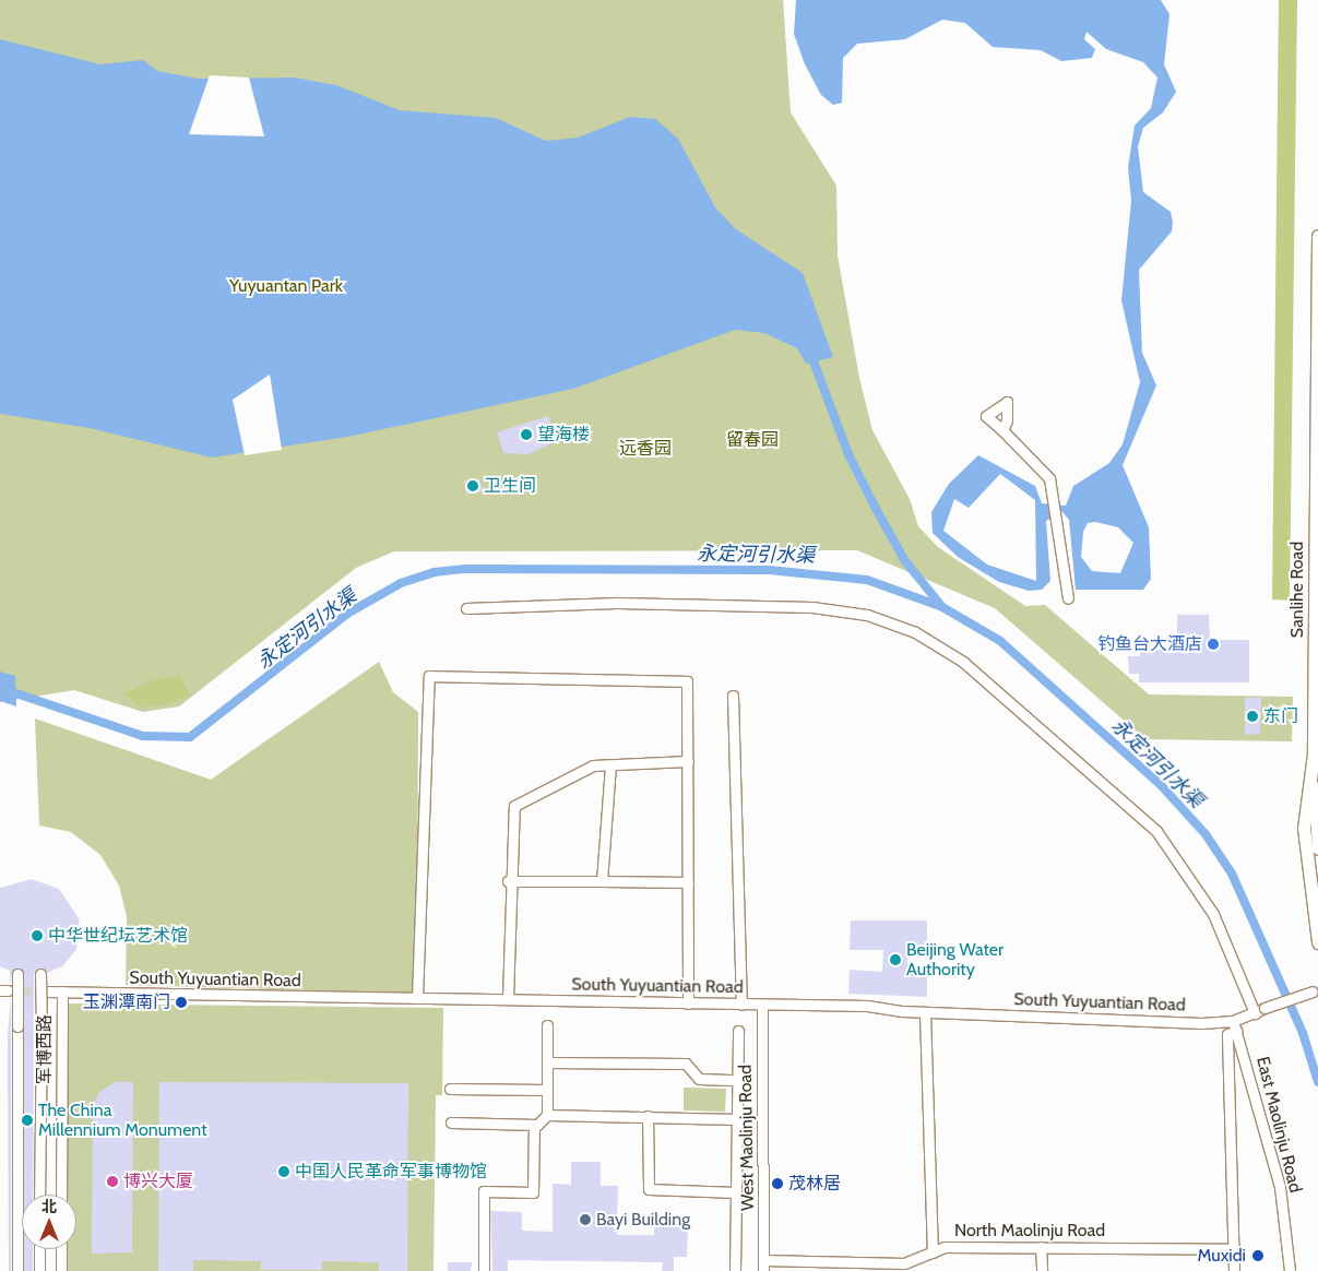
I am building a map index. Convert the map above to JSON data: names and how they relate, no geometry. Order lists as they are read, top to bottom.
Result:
{
  "streets": {
    "main road": ["Sanlihe Road"],
    "street": [
      "South Yuyuantian Road",
      "军博西路",
      "East Maolinju Road",
      "West Maolinju Road",
      "North Maolinju Road"
    ]
  },
  "crossings": [
    ["South Yuyuantian Road", "军博西路"],
    ["South Yuyuantian Road", "East Maolinju Road"],
    ["South Yuyuantian Road", "West Maolinju Road"],
    ["West Maolinju Road", "North Maolinju Road"]
  ],
  "water": ["永定河引水渠"],
  "parks": ["Yuyuantan Park", "留春园", "远香园"],
  "places": [
    "望海楼",
    "卫生间",
    "钓鱼台大酒店",
    "东门",
    "中华世纪坛艺术馆",
    "Beijing Water Authority",
    "玉渊潭南门",
    "The China Millennium Monument",
    "中国人民革命军事博物馆",
    "博兴大厦",
    "茂林居",
    "Bayi Building",
    "Muxidi"
  ],
  "north": "top"
}
